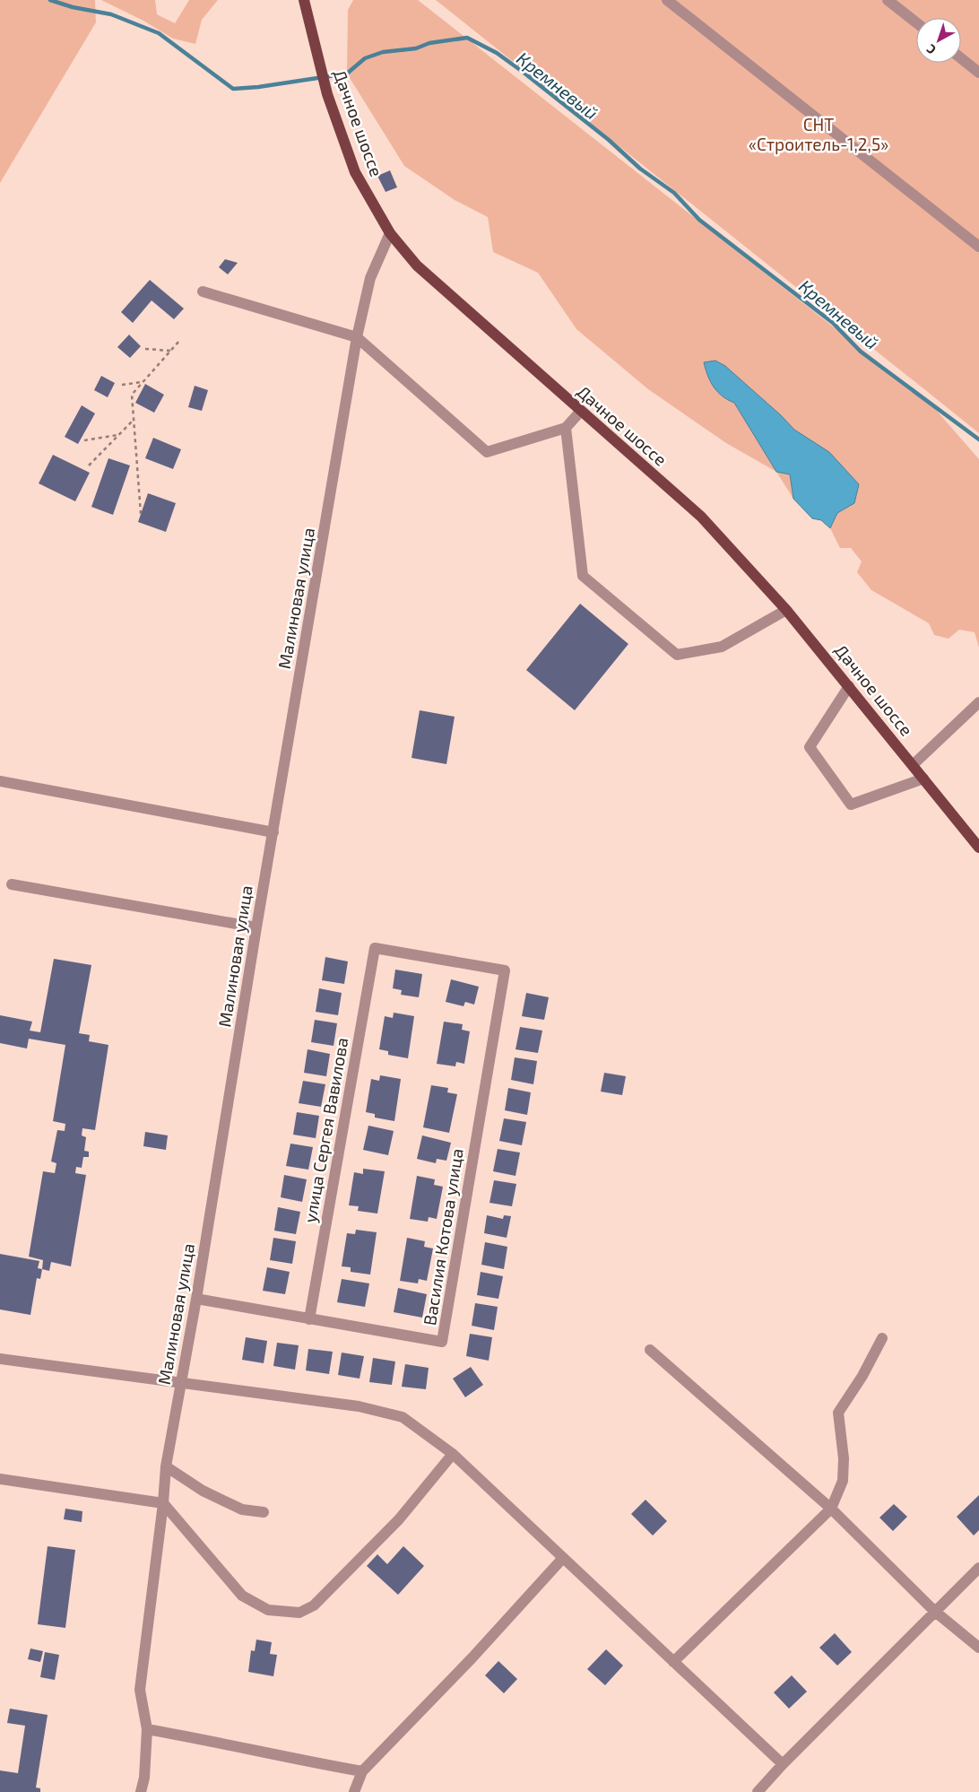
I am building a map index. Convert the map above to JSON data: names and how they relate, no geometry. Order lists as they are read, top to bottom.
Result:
{
  "streets": {
    "main road": ["Дачное шоссе"],
    "street": ["Малиновая улица", "улица Сергея Вавилова", "Василия Котова улица"]
  },
  "crossings": [
    ["Дачное шоссе", "Малиновая улица"],
    ["Малиновая улица", "Василия Котова улица"],
    ["улица Сергея Вавилова", "Василия Котова улица"]
  ],
  "water": ["Кремневый"],
  "parks": ["СНТ «Строитель-1,2,5»"],
  "north": "bottom left"
}
